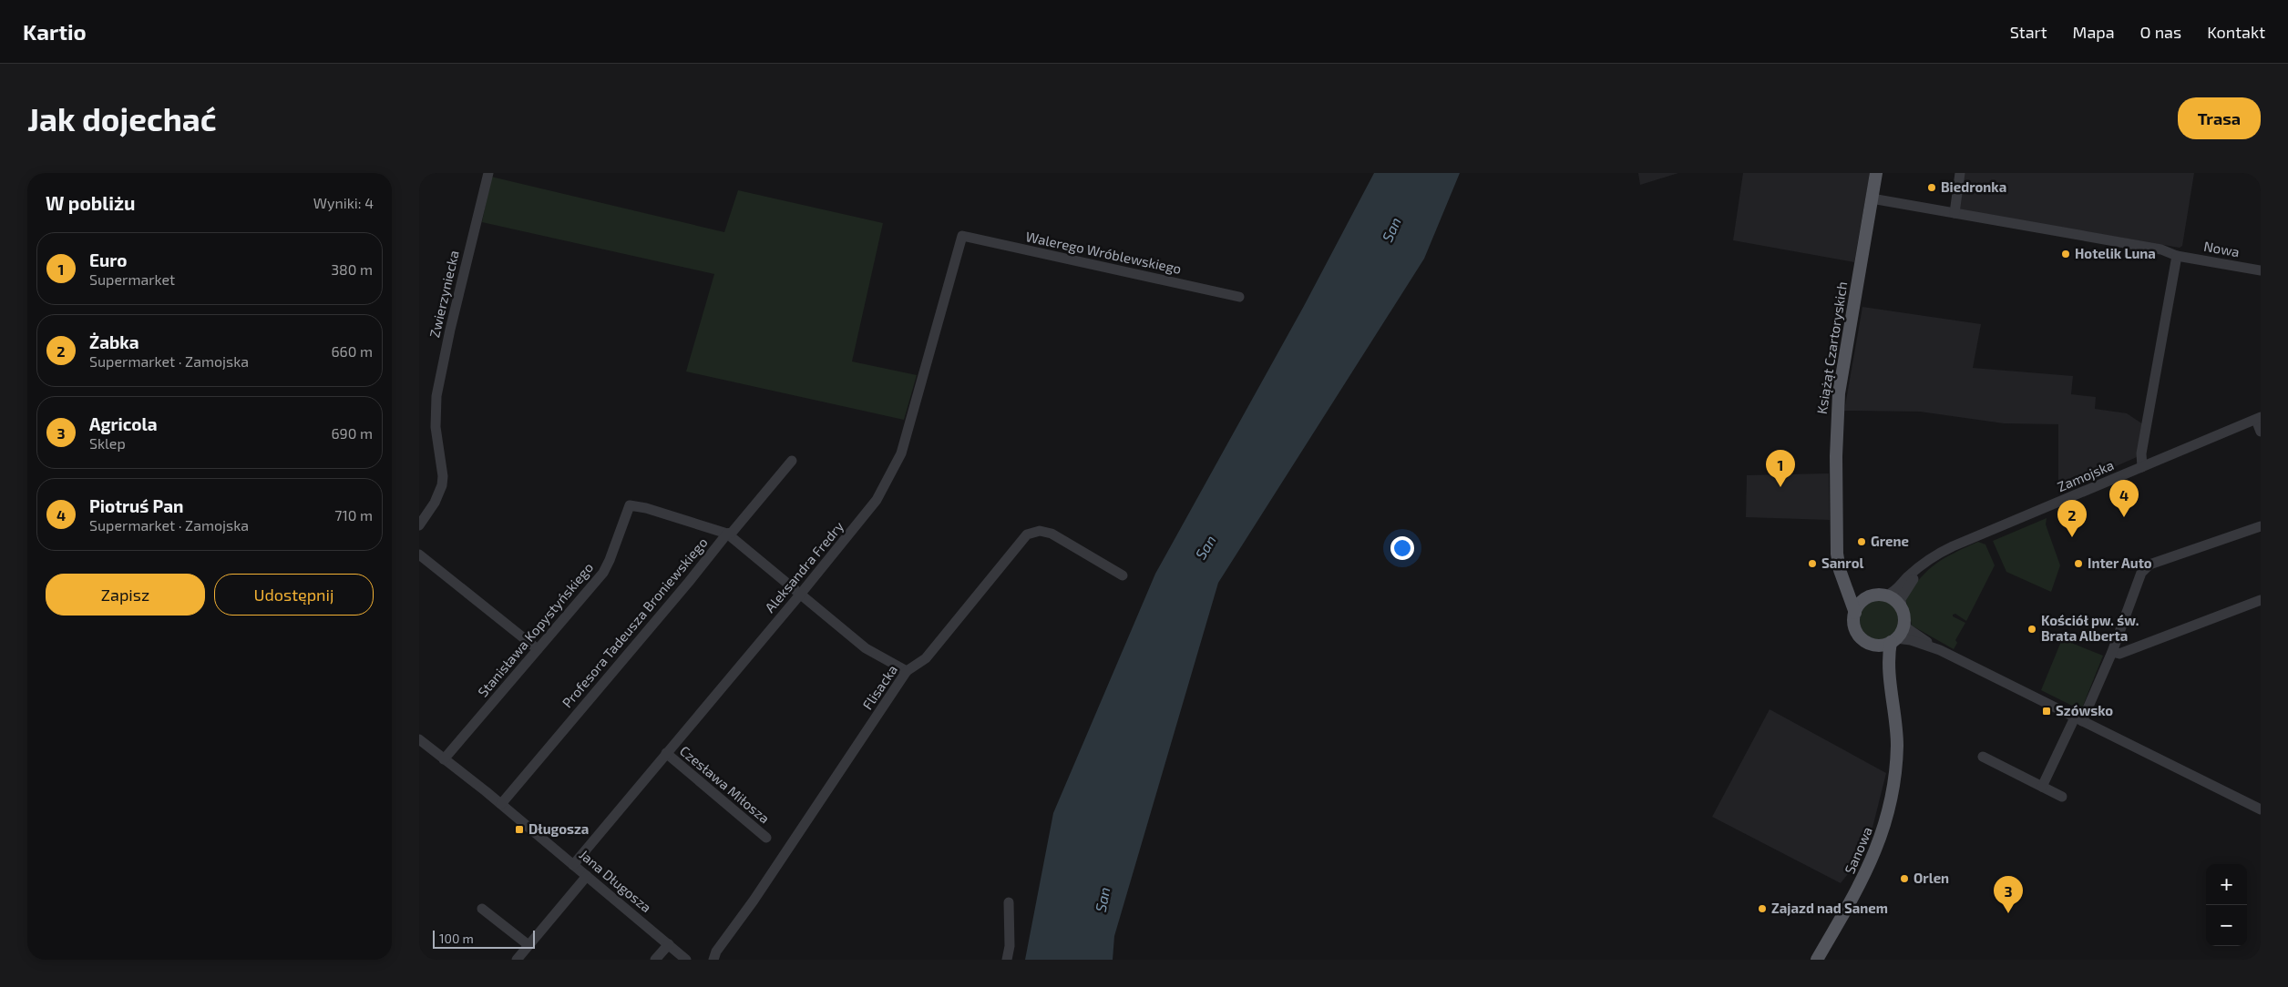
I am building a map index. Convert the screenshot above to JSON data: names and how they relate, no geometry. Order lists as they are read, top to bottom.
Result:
{
  "streets": {
    "main road": ["Książąt Czartoryskich", "Sanowa"],
    "street": [
      "Nowa",
      "Walerego Wróblewskiego",
      "Zwierzyniecka",
      "Zamojska",
      "Aleksandra Fredry",
      "Profesora Tadeusza Broniewskiego",
      "Stanisława Kopystyńskiego",
      "Flisacka",
      "Czesława Miłosza",
      "Jana Długosza"
    ]
  },
  "crossings": [
    ["Nowa", "Książąt Czartoryskich"],
    ["Walerego Wróblewskiego", "Aleksandra Fredry"],
    ["Książąt Czartoryskich", "Zamojska"],
    ["Aleksandra Fredry", "Czesława Miłosza"],
    ["Aleksandra Fredry", "Jana Długosza"],
    ["Profesora Tadeusza Broniewskiego", "Stanisława Kopystyńskiego"],
    ["Profesora Tadeusza Broniewskiego", "Jana Długosza"],
    ["Stanisława Kopystyńskiego", "Jana Długosza"]
  ],
  "water": ["San"],
  "places": {
    "other": [
      "Biedronka",
      "Hotelik Luna",
      "Grene",
      "Sanrol",
      "Inter Auto",
      "Kościół pw. św. Brata Alberta",
      "Orlen",
      "Zajazd nad Sanem"
    ],
    "transit": ["Szówsko", "Długosza"]
  },
  "scale_bar": "100 m",
  "page": {
    "header": "Kartio",
    "nav": [
      "Start",
      "Mapa",
      "O nas",
      "Kontakt"
    ],
    "buttons": [
      "Trasa",
      ["Zapisz", "Udostępnij"]
    ],
    "title": "Jak dojechać",
    "heading": ["W pobliżu", "Wyniki: 4"],
    "list": [
      {
        "mark": "1",
        "name": "Euro",
        "note": "Supermarket",
        "value": "380 m"
      },
      {
        "mark": "2",
        "name": "Żabka",
        "note": "Supermarket · Zamojska",
        "value": "660 m"
      },
      {
        "mark": "3",
        "name": "Agricola",
        "note": "Sklep",
        "value": "690 m"
      },
      {
        "mark": "4",
        "name": "Piotruś Pan",
        "note": "Supermarket · Zamojska",
        "value": "710 m"
      }
    ],
    "pins": [
      "1",
      "4",
      "2",
      "3"
    ],
    "map_buttons": ["+", "−"],
    "scale": "100 m"
  }
}
